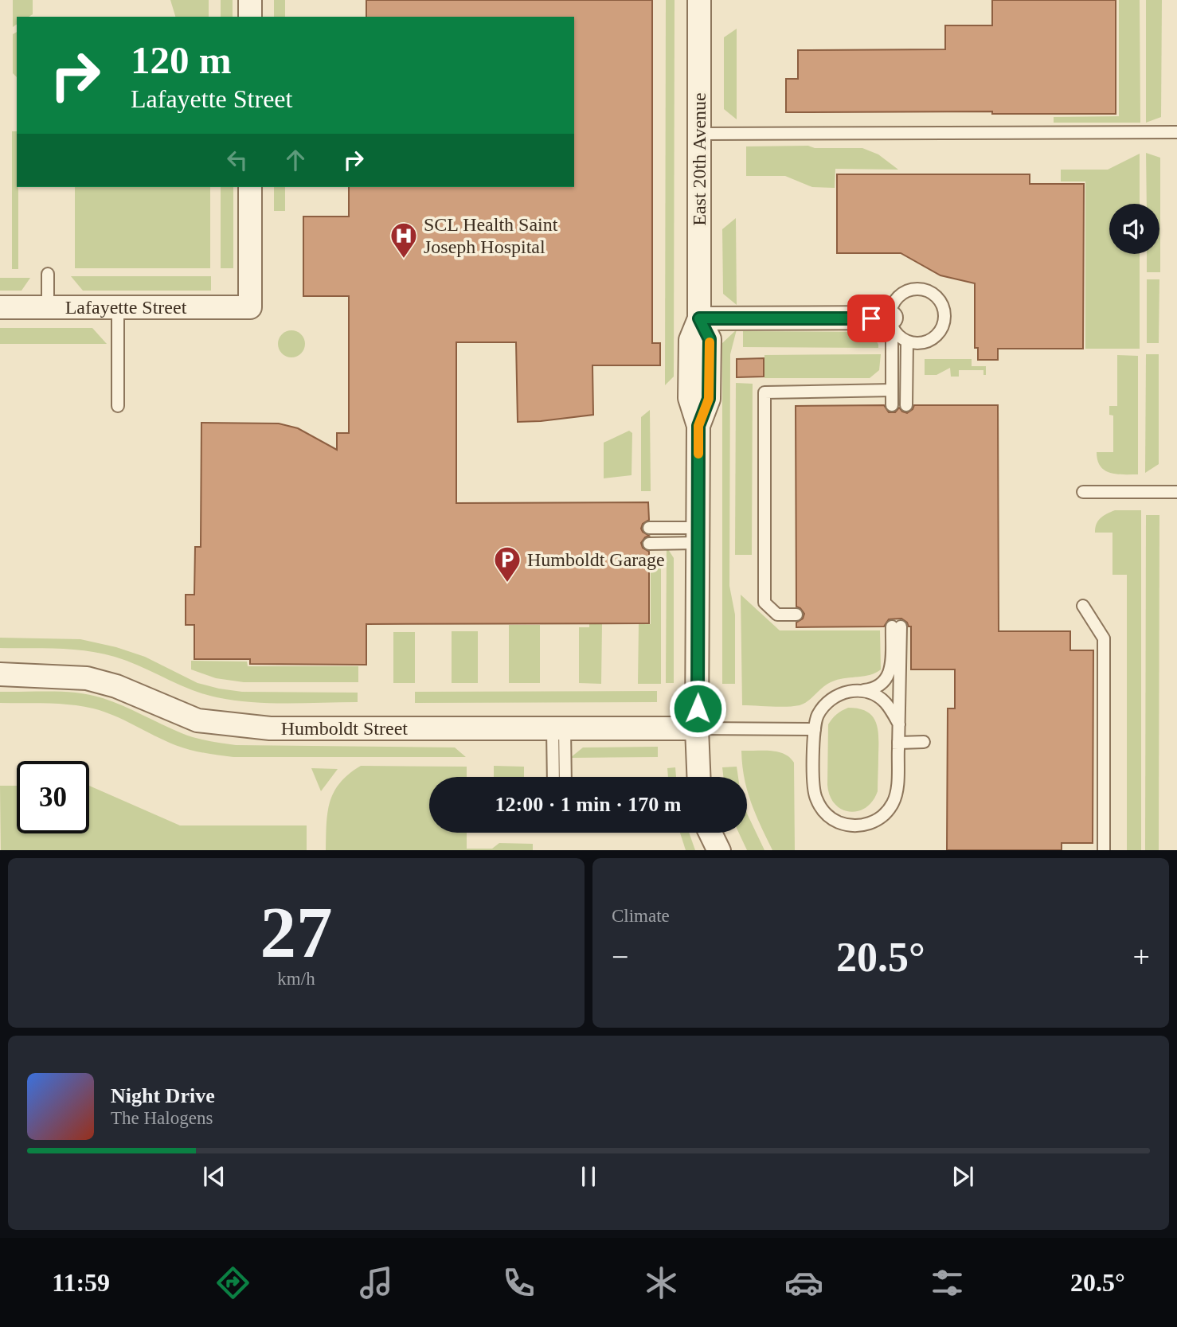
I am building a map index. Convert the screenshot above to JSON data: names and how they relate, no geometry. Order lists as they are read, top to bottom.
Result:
{
  "streets": {
    "street": ["East 20th Avenue", "Lafayette Street", "Humboldt Street"]
  },
  "crossings": [
    ["East 20th Avenue", "Humboldt Street"]
  ],
  "places": {
    "hospital": ["SCL Health Saint Joseph Hospital"],
    "parking": ["Humboldt Garage"]
  },
  "page": {
    "turn": ["120 m", "Lafayette Street"],
    "limit": "30",
    "trip": "12:00 · 1 min · 170 m",
    "tile": [
      ["27", "km/h"],
      "Climate"
    ],
    "heat": ["−", "20.5°", "+"],
    "song": ["Night Drive", "The Halogens"],
    "tabs": ["11:59", "20.5°"]
  }
}
